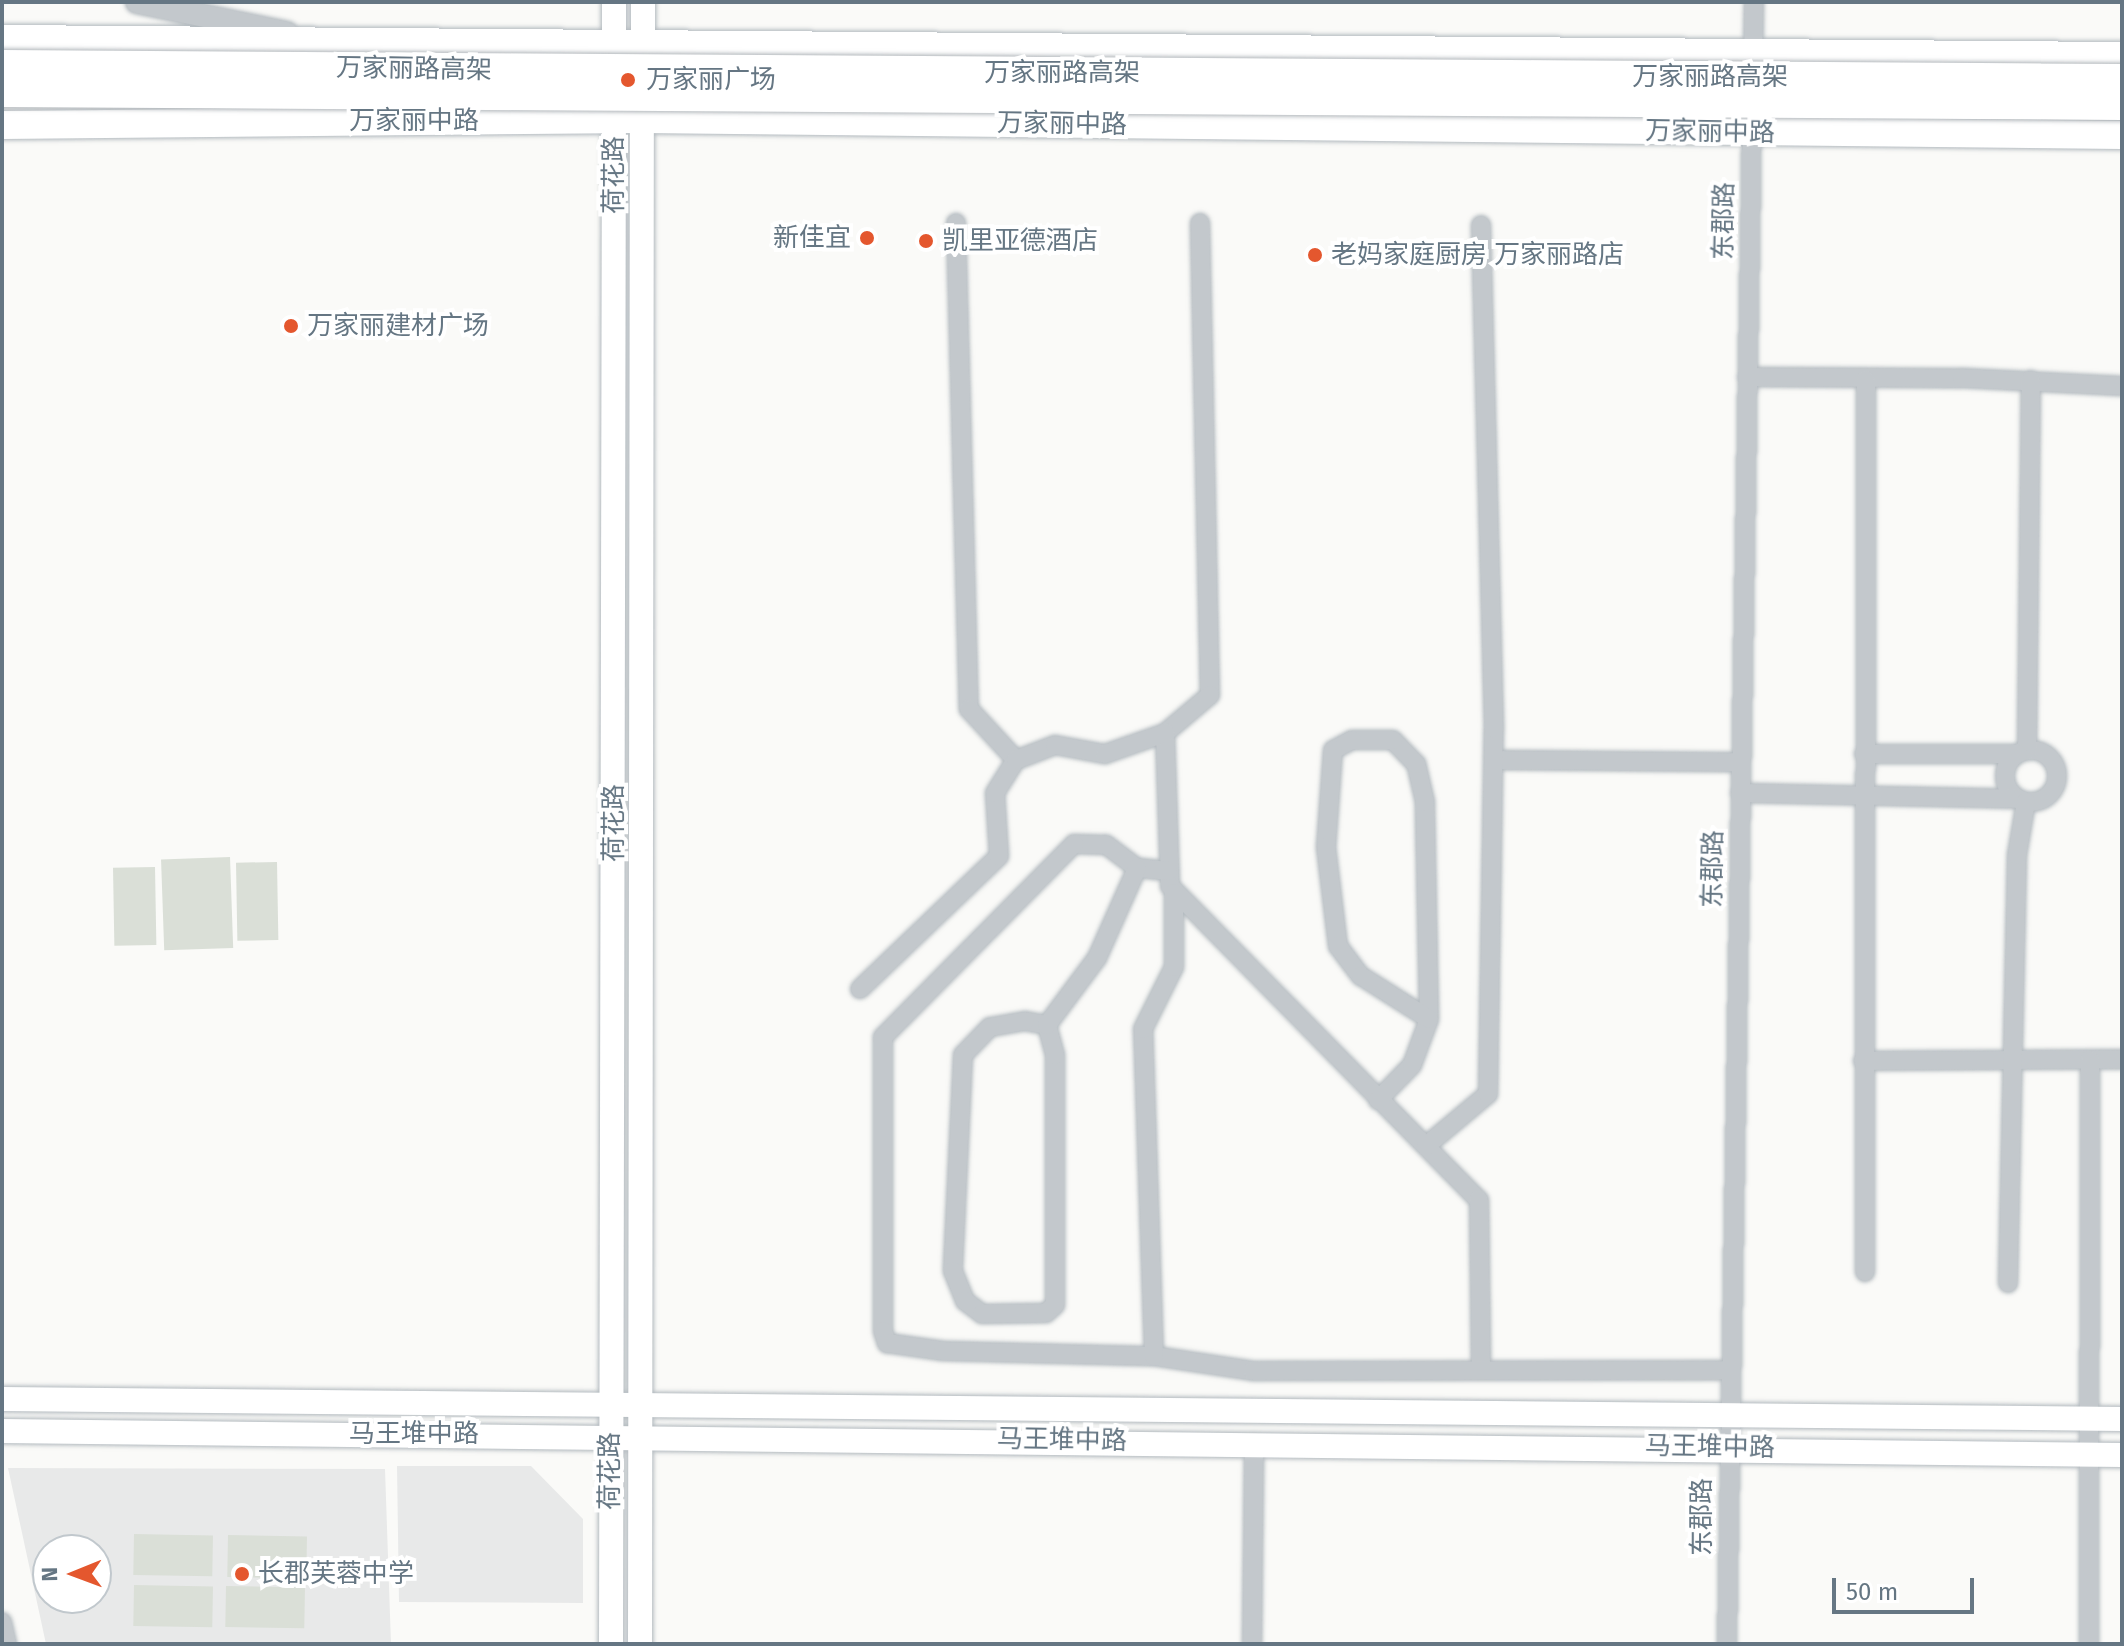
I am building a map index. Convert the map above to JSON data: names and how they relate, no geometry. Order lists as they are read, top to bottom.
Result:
{
  "streets": {
    "highway": ["万家丽路高架"],
    "main road": ["万家丽中路", "荷花路", "马王堆中路"],
    "street": ["东郡路"]
  },
  "crossings": [
    ["万家丽中路", "荷花路"],
    ["万家丽中路", "东郡路"],
    ["荷花路", "马王堆中路"],
    ["东郡路", "马王堆中路"]
  ],
  "places": [
    "万家丽广场",
    "新佳宜",
    "凯里亚德酒店",
    "老妈家庭厨房 万家丽路店",
    "万家丽建材广场",
    "长郡芙蓉中学"
  ],
  "scale_bar": "50 m",
  "north": "left"
}
